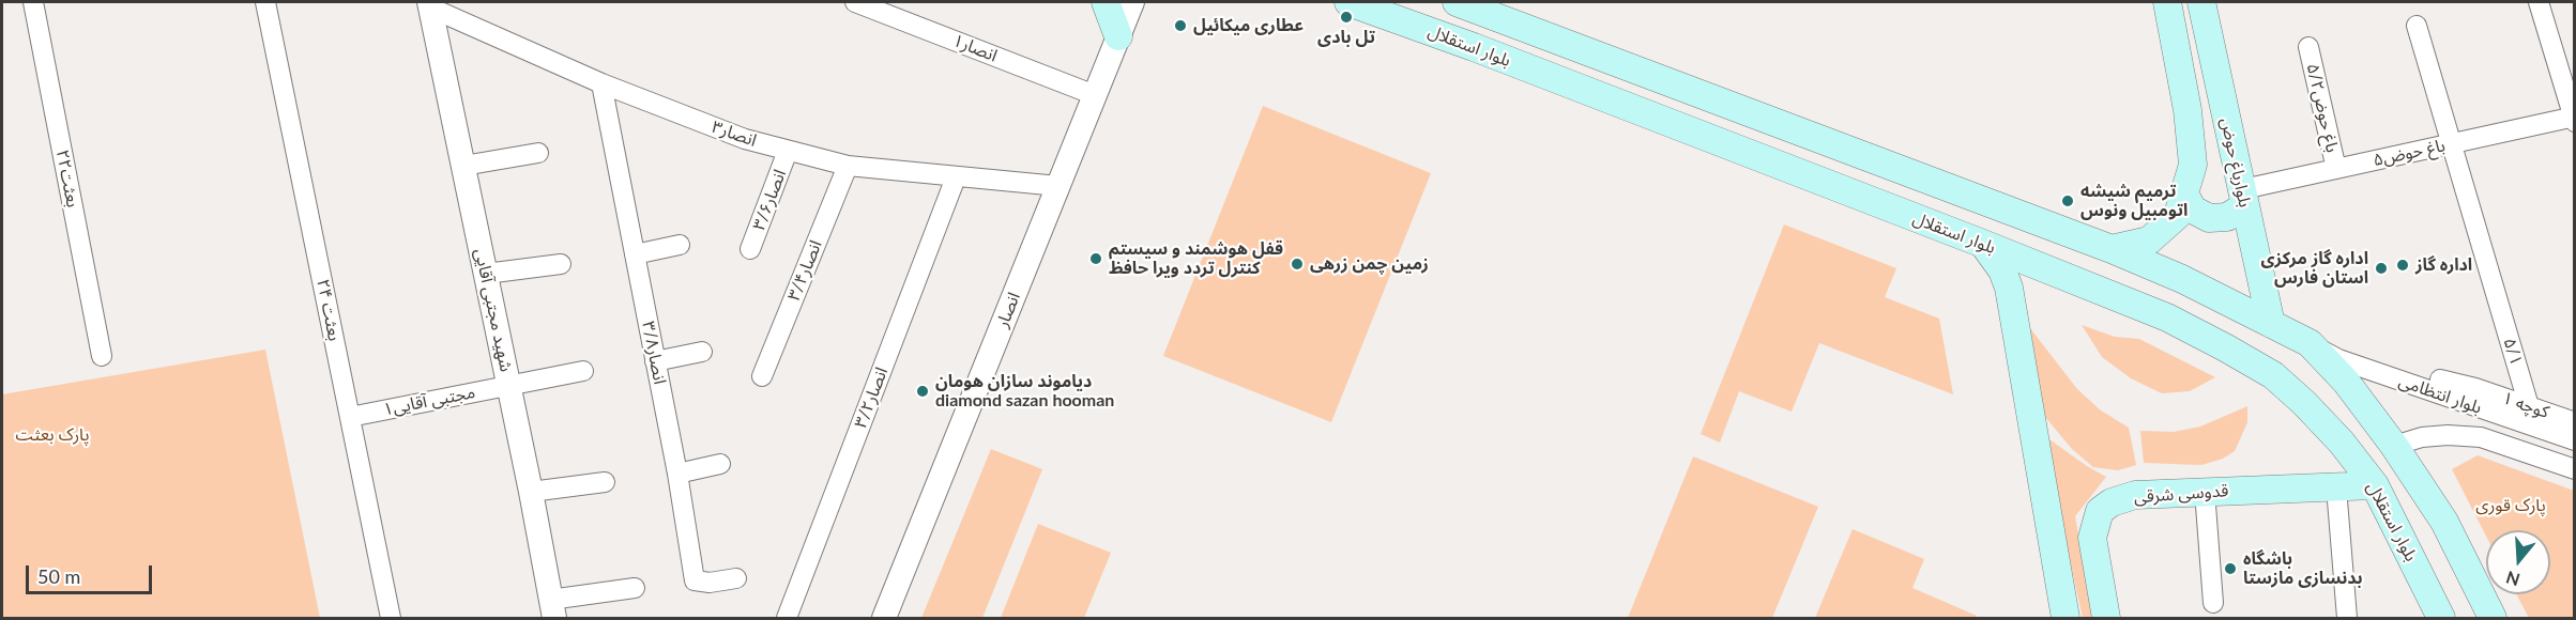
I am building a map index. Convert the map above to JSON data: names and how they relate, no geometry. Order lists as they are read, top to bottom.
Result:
{
  "streets": {
    "main road": ["بلوار استقلال", "بلوارباغ حوض", "قدوسی شرقی"],
    "street": [
      "انصار۱",
      "باغ حوض۵/۲",
      "انصار۳",
      "باغ حوض۵",
      "بعثت۲۲",
      "انصار۳/۶",
      "انصار۳/۴",
      "بعثت ۲۴",
      "شهید مجتبی آقایی",
      "انصار",
      "۵/۱",
      "انصار۳/۸",
      "بلوار انتظامی",
      "انصار۳/۲",
      "مجتبی آقایی۱",
      "کوچه ۱"
    ]
  },
  "crossings": [
    ["بلوار استقلال", "بلوارباغ حوض"],
    ["بلوار استقلال", "بلوار انتظامی"],
    ["بلوار استقلال", "قدوسی شرقی"],
    ["انصار۱", "انصار"],
    ["باغ حوض۵/۲", "باغ حوض۵"],
    ["انصار۳", "انصار۳/۶"],
    ["انصار۳", "انصار۳/۴"],
    ["انصار۳", "شهید مجتبی آقایی"],
    ["انصار۳", "انصار"],
    ["انصار۳", "انصار۳/۸"],
    ["انصار۳", "انصار۳/۲"],
    ["باغ حوض۵", "بلوارباغ حوض"],
    ["باغ حوض۵", "۵/۱"],
    ["بعثت ۲۴", "مجتبی آقایی۱"],
    ["شهید مجتبی آقایی", "مجتبی آقایی۱"],
    ["۵/۱", "کوچه ۱"]
  ],
  "parks": ["پارک بعثت", "پارک قوری"],
  "places": [
    "تل بادی",
    "عطاری میکائیل",
    "ترمیم شیشه اتومبیل ونوس",
    "قفل هوشمند و سیستم کنترل تردد ویرا حافظ",
    "زمین چمن زرهی",
    "اداره گاز",
    "اداره گاز مرکزی استان فارس",
    "دیاموند سازان هومان diamond sazan hooman",
    "باشگاه بدنسازی مازستا"
  ],
  "scale_bar": "50 m",
  "north": "bottom"
}
